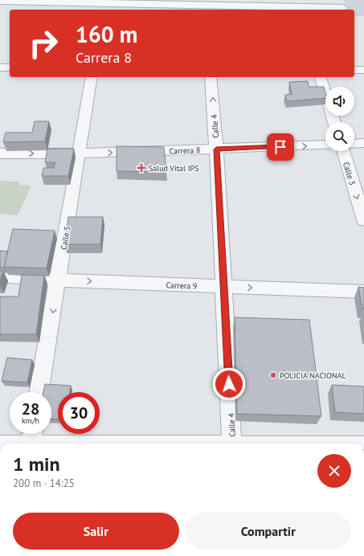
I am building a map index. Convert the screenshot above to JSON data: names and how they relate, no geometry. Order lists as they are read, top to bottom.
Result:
{
  "streets": {
    "street": [
      "Calle 4",
      "Carrera 8",
      "Calle 3",
      "Calle 5",
      "Carrera 9"
    ]
  },
  "crossings": [
    ["Calle 4", "Carrera 8"],
    ["Calle 4", "Carrera 9"],
    ["Carrera 8", "Calle 5"],
    ["Calle 5", "Carrera 9"]
  ],
  "one_way": ["Calle 3", "Calle 5", "Carrera 9"],
  "places": {
    "health": ["Salud Vital IPS"],
    "other": ["POLICIA NACIONAL"]
  },
  "page": {
    "turn": ["160 m", "Carrera 8"],
    "speed": "28 km/h",
    "limit": "30",
    "heading": ["1 min", "200 m · 14:25"],
    "buttons": ["Salir", "Compartir"]
  }
}
